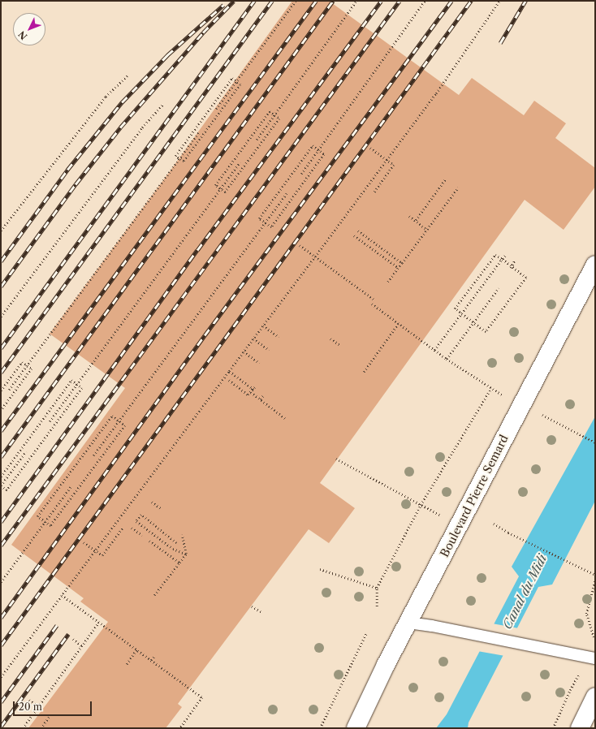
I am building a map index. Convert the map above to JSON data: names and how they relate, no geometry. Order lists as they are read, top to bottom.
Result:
{
  "streets": {
    "main road": ["Boulevard Pierre Semard"]
  },
  "water": ["Canal du Midi"],
  "scale_bar": "20 m",
  "north": "bottom left"
}
